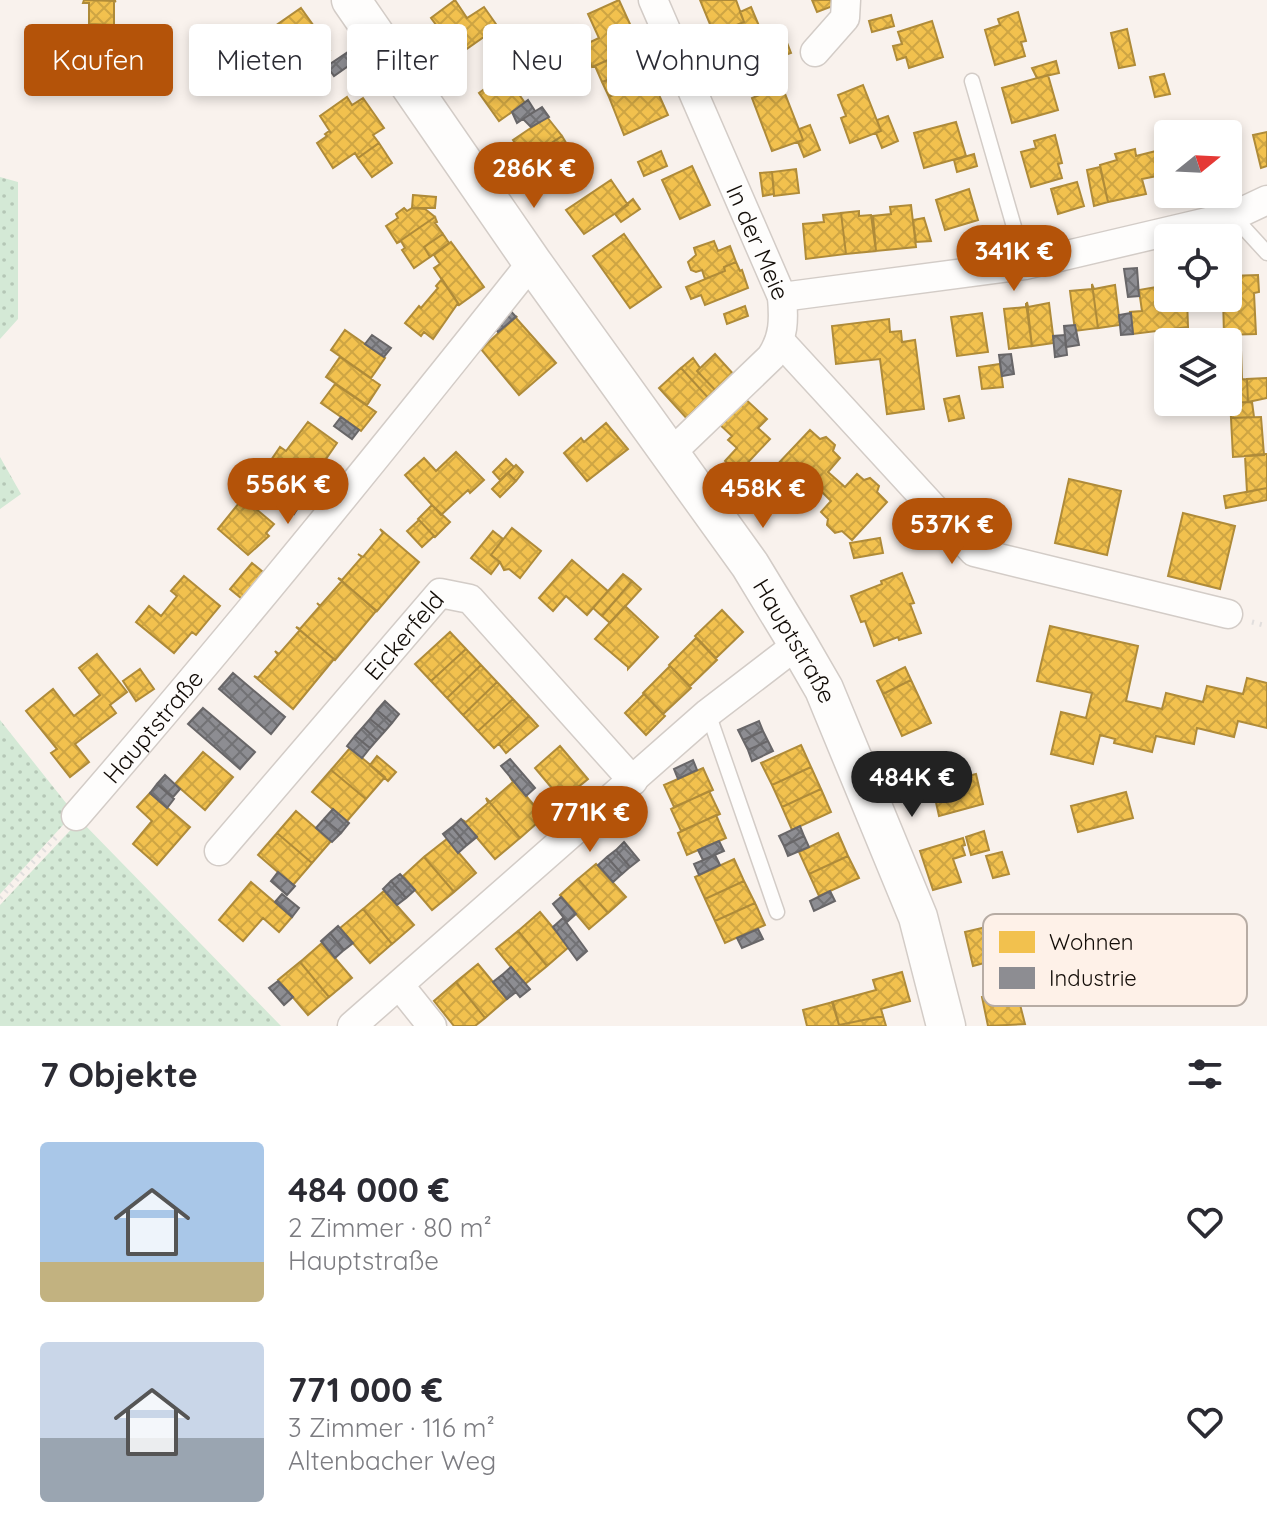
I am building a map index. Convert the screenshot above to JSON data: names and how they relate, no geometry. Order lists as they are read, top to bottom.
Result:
{
  "streets": {
    "main road": ["Hauptstraße"],
    "street": ["In der Meie", "Eickerfeld"]
  },
  "legend": ["Wohnen", "Industrie"],
  "north": "right",
  "page": {
    "chip": [
      "Kaufen",
      "Mieten",
      "Filter",
      "Neu",
      "Wohnung"
    ],
    "price": [
      "286K €",
      "341K €",
      "556K €",
      "458K €",
      "537K €",
      "484K €",
      "771K €"
    ],
    "heading": "7 Objekte",
    "list": [
      {
        "name": "484 000 €",
        "note": "2 Zimmer · 80 m² · Hauptstraße"
      },
      {
        "name": "771 000 €",
        "note": "3 Zimmer · 116 m² · Altenbacher Weg"
      }
    ]
  }
}
